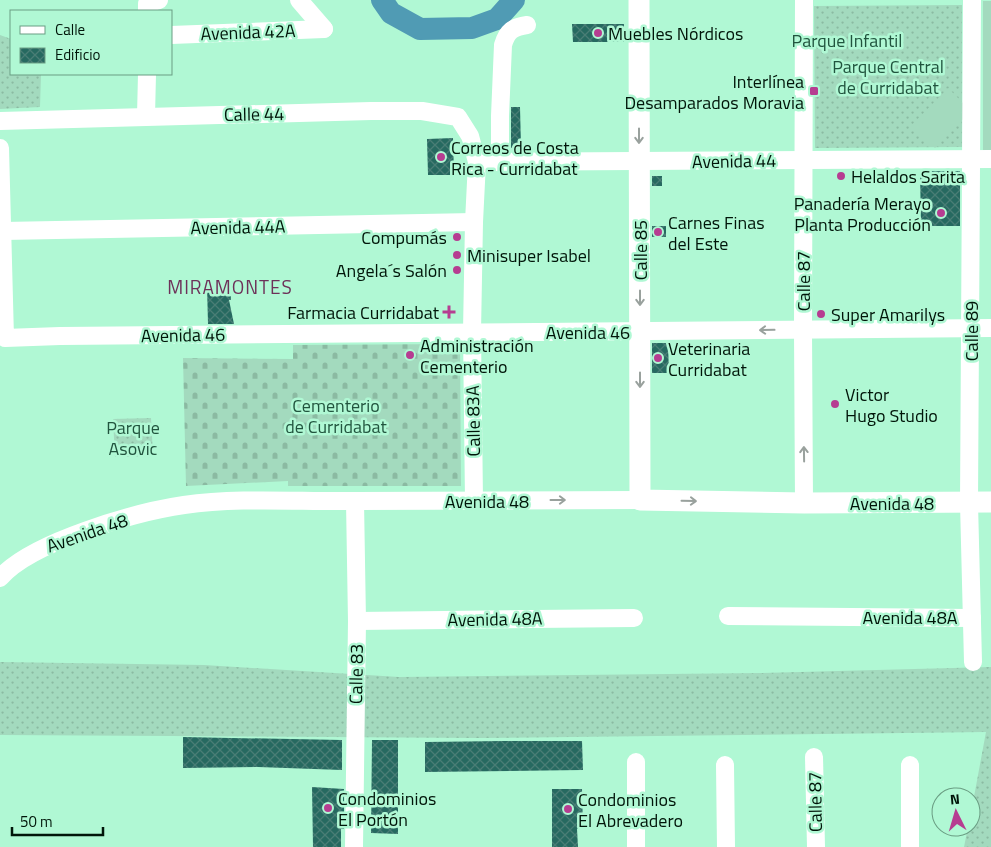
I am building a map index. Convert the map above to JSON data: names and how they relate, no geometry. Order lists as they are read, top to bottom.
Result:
{
  "streets": {
    "main road": ["Calle 85", "Avenida 48"],
    "street": [
      "Avenida 42A",
      "Calle 44",
      "Avenida 44",
      "Avenida 44A",
      "Calle 87",
      "Calle 89",
      "Avenida 46",
      "Calle 83A",
      "Avenida 48A",
      "Calle 83"
    ]
  },
  "crossings": [
    ["Calle 44", "Avenida 44"],
    ["Calle 44", "Calle 83A"],
    ["Avenida 44", "Calle 85"],
    ["Avenida 44", "Calle 87"],
    ["Avenida 44", "Calle 89"],
    ["Avenida 44", "Calle 83A"],
    ["Avenida 44A", "Calle 83A"],
    ["Calle 85", "Avenida 46"],
    ["Calle 85", "Avenida 48"],
    ["Calle 87", "Avenida 46"],
    ["Calle 87", "Avenida 48"],
    ["Calle 89", "Avenida 46"],
    ["Calle 89", "Avenida 48"],
    ["Calle 89", "Avenida 48A"],
    ["Avenida 46", "Calle 83A"],
    ["Calle 83A", "Avenida 48"],
    ["Avenida 48", "Calle 83"],
    ["Avenida 48A", "Calle 83"]
  ],
  "one_way": ["Calle 85"],
  "districts": ["MIRAMONTES"],
  "parks": [
    "Parque Infantil",
    "Parque Central de Curridabat",
    "Cementerio de Curridabat",
    "Parque Asovic"
  ],
  "places": {
    "other": [
      "Muebles Nórdicos",
      "Correos de Costa Rica - Curridabat",
      "Helaldos Sarita",
      "Panadería Merayo Planta Producción",
      "Carnes Finas del Este",
      "Compumás",
      "Minisuper Isabel",
      "Angela´s Salón",
      "Super Amarilys",
      "Administración Cementerio",
      "Veterinaria Curridabat",
      "Victor Hugo Studio",
      "Condominios El Portón",
      "Condominios El Abrevadero"
    ],
    "transit": ["Interlínea Desamparados Moravia"],
    "health": ["Farmacia Curridabat"]
  },
  "legend": ["Calle", "Edificio"],
  "scale_bar": "50 m",
  "north": "top"
}
